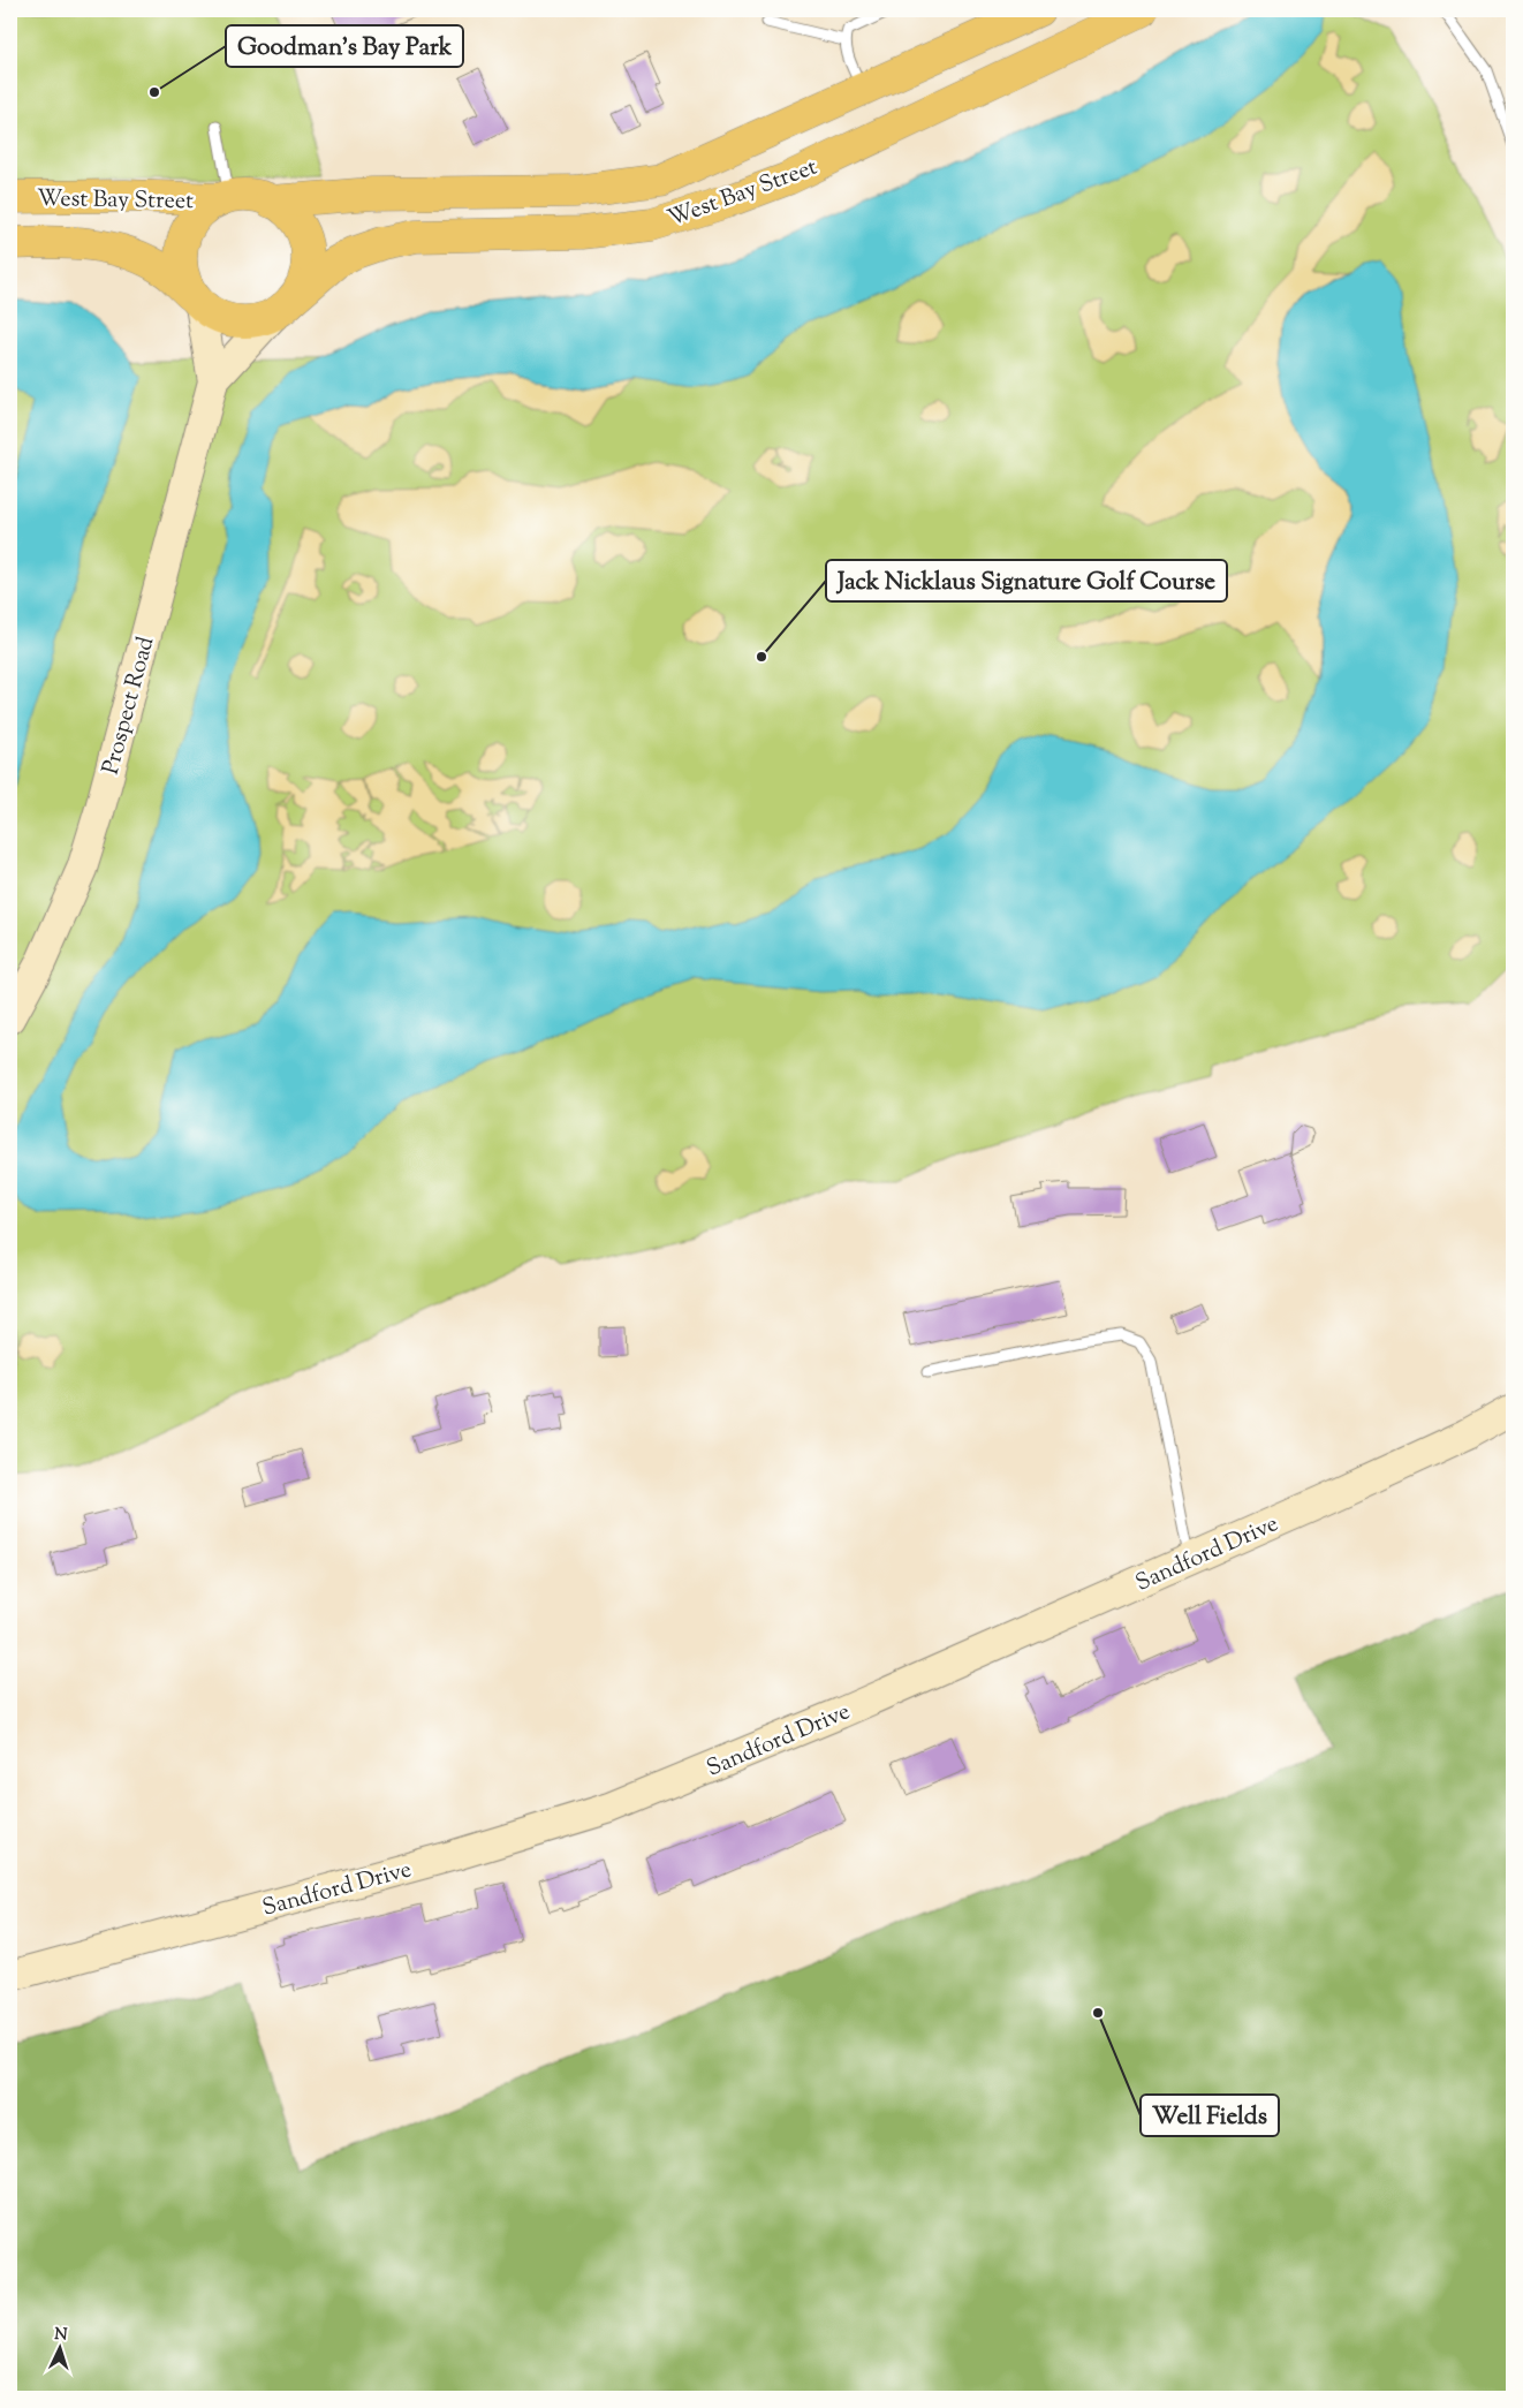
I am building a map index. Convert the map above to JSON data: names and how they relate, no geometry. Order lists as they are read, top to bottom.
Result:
{
  "streets": {
    "main road": ["West Bay Street"],
    "street": ["Prospect Road", "Sandford Drive"]
  },
  "crossings": [
    ["West Bay Street", "Prospect Road"]
  ],
  "places": ["Goodman's Bay Park", "Jack Nicklaus Signature Golf Course", "Well Fields"],
  "north": "top"
}
